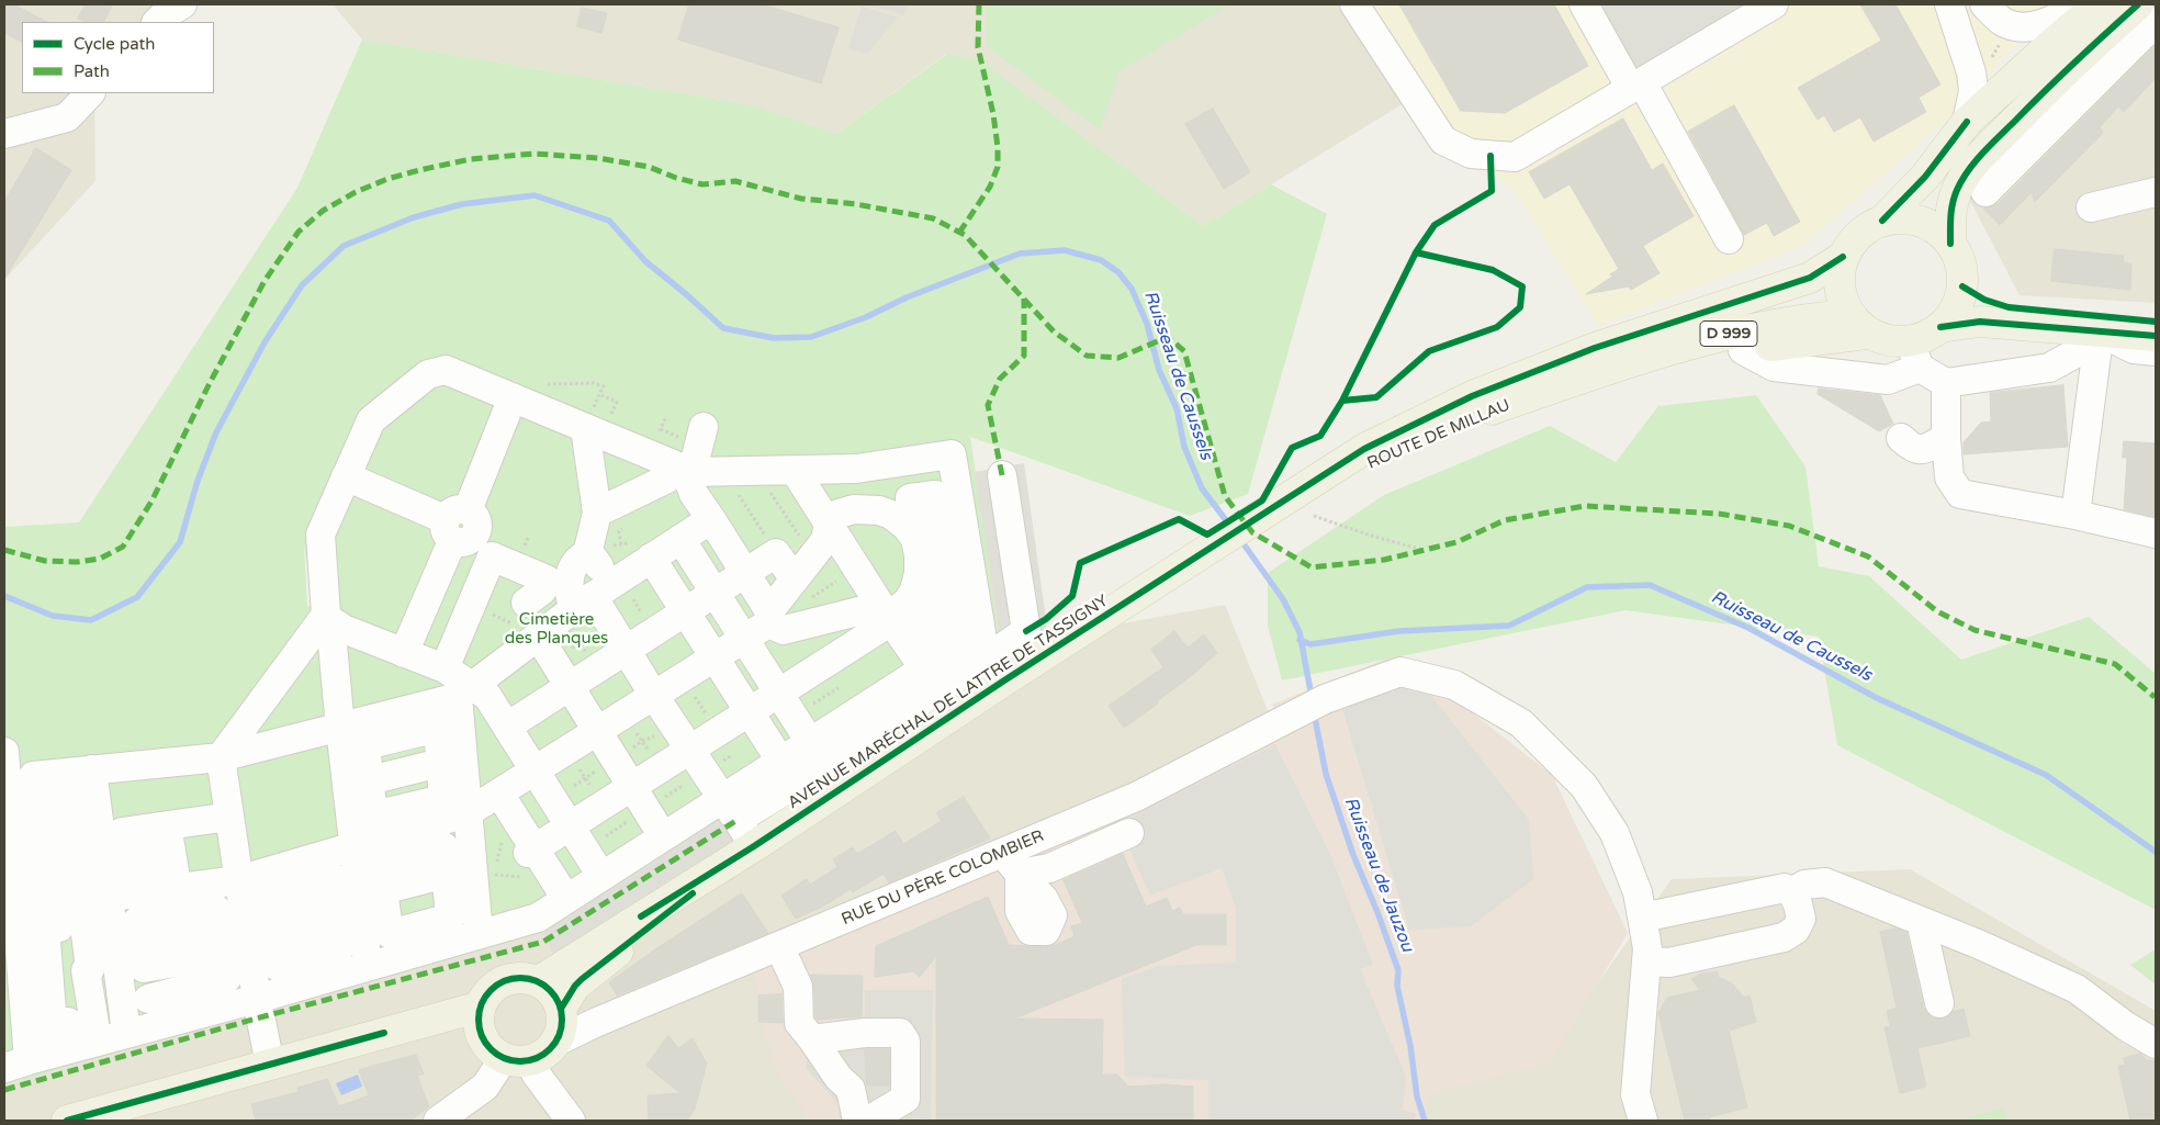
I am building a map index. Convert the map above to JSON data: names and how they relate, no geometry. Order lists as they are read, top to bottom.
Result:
{
  "streets": {
    "main road": ["D 999", "ROUTE DE MILLAU", "AVENUE MARÉCHAL DE LATTRE DE TASSIGNY"],
    "street": ["RUE DU PÈRE COLOMBIER"]
  },
  "crossings": [
    ["ROUTE DE MILLAU", "AVENUE MARÉCHAL DE LATTRE DE TASSIGNY"],
    ["AVENUE MARÉCHAL DE LATTRE DE TASSIGNY", "RUE DU PÈRE COLOMBIER"]
  ],
  "water": ["Ruisseau de Caussels", "Ruisseau de Jauzou"],
  "parks": ["Cimetière des Planques"],
  "legend": ["Cycle path", "Path"]
}
